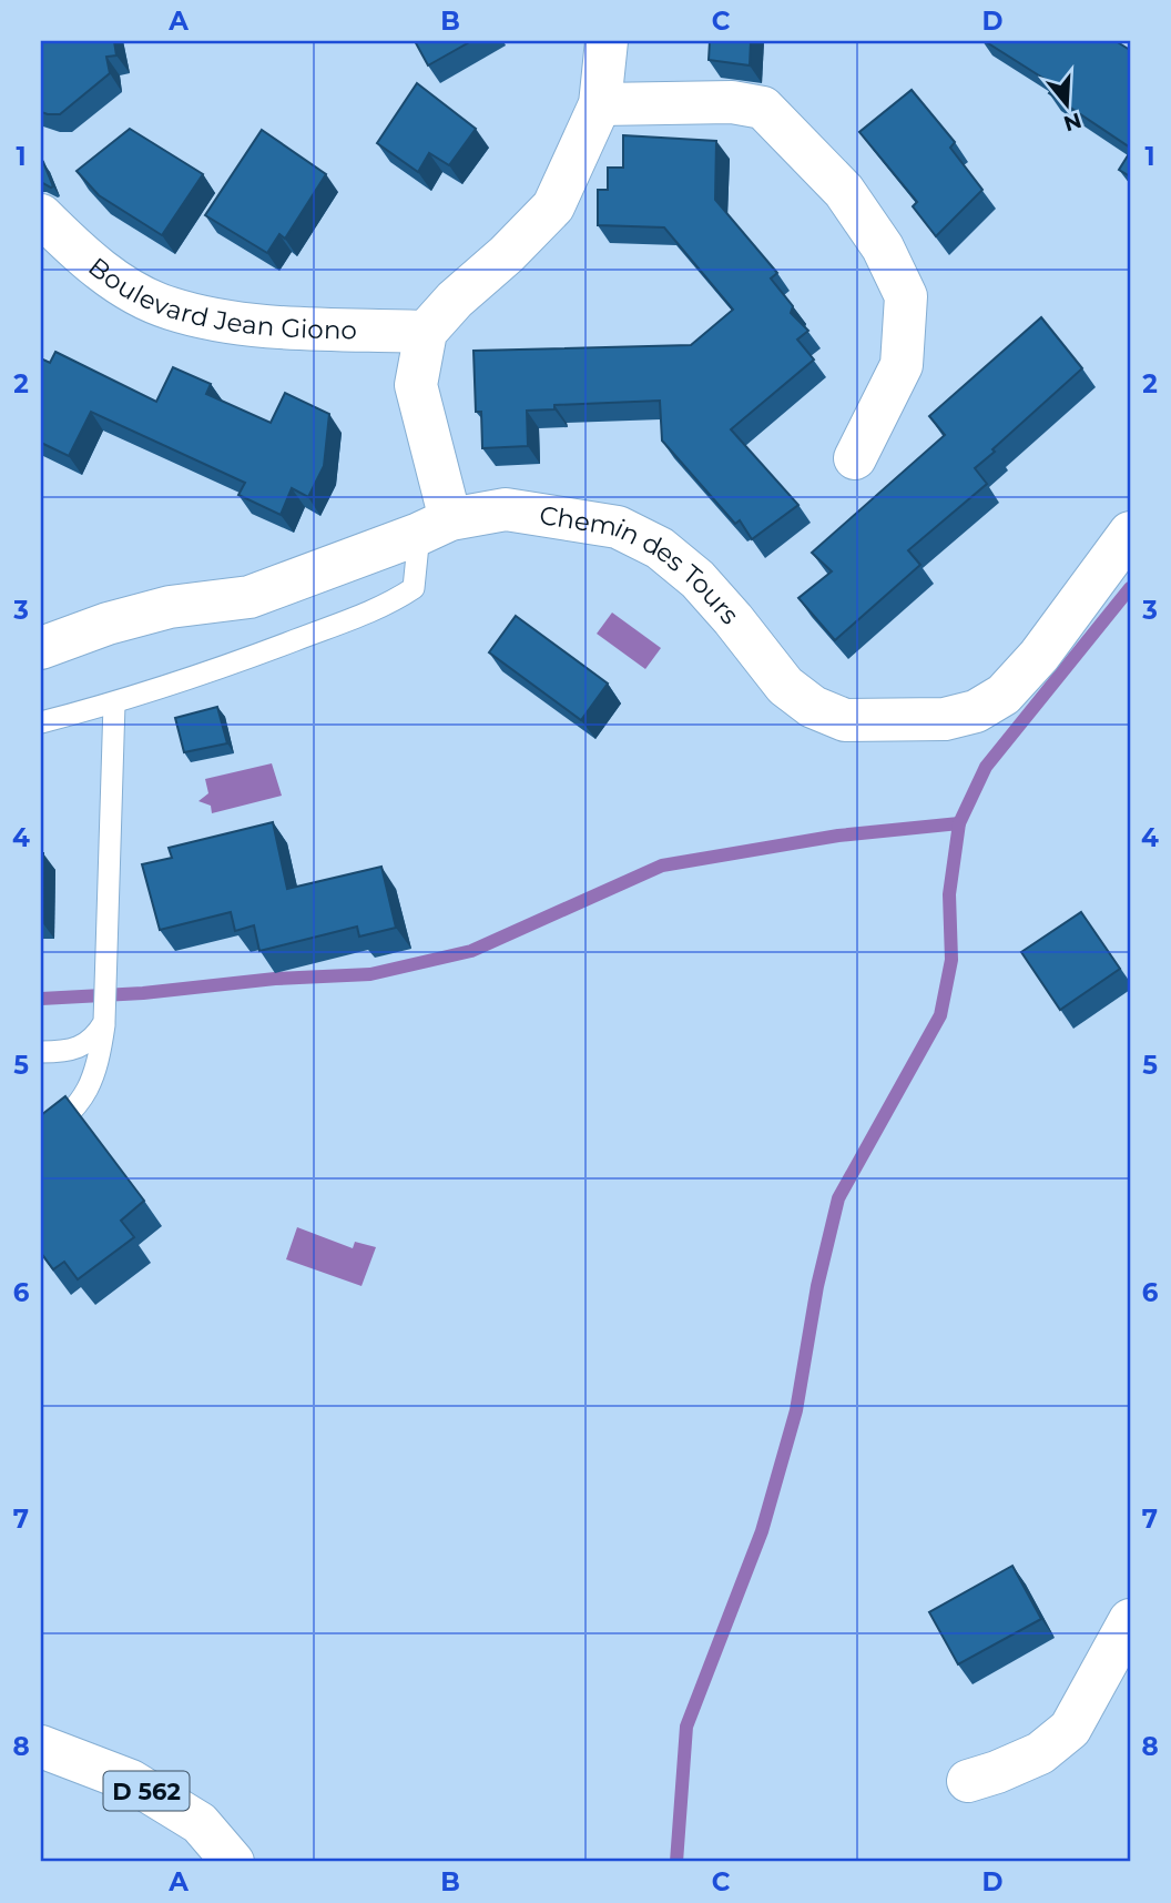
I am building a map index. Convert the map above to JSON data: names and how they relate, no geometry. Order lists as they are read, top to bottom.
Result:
{
  "streets": {
    "street": ["Boulevard Jean Giono", "Chemin des Tours", "D 562"]
  },
  "north": "bottom",
  "grid": {
    "columns": [
      "A",
      "B",
      "C",
      "D"
    ],
    "rows": [
      "1",
      "2",
      "3",
      "4",
      "5",
      "6",
      "7",
      "8"
    ]
  }
}
